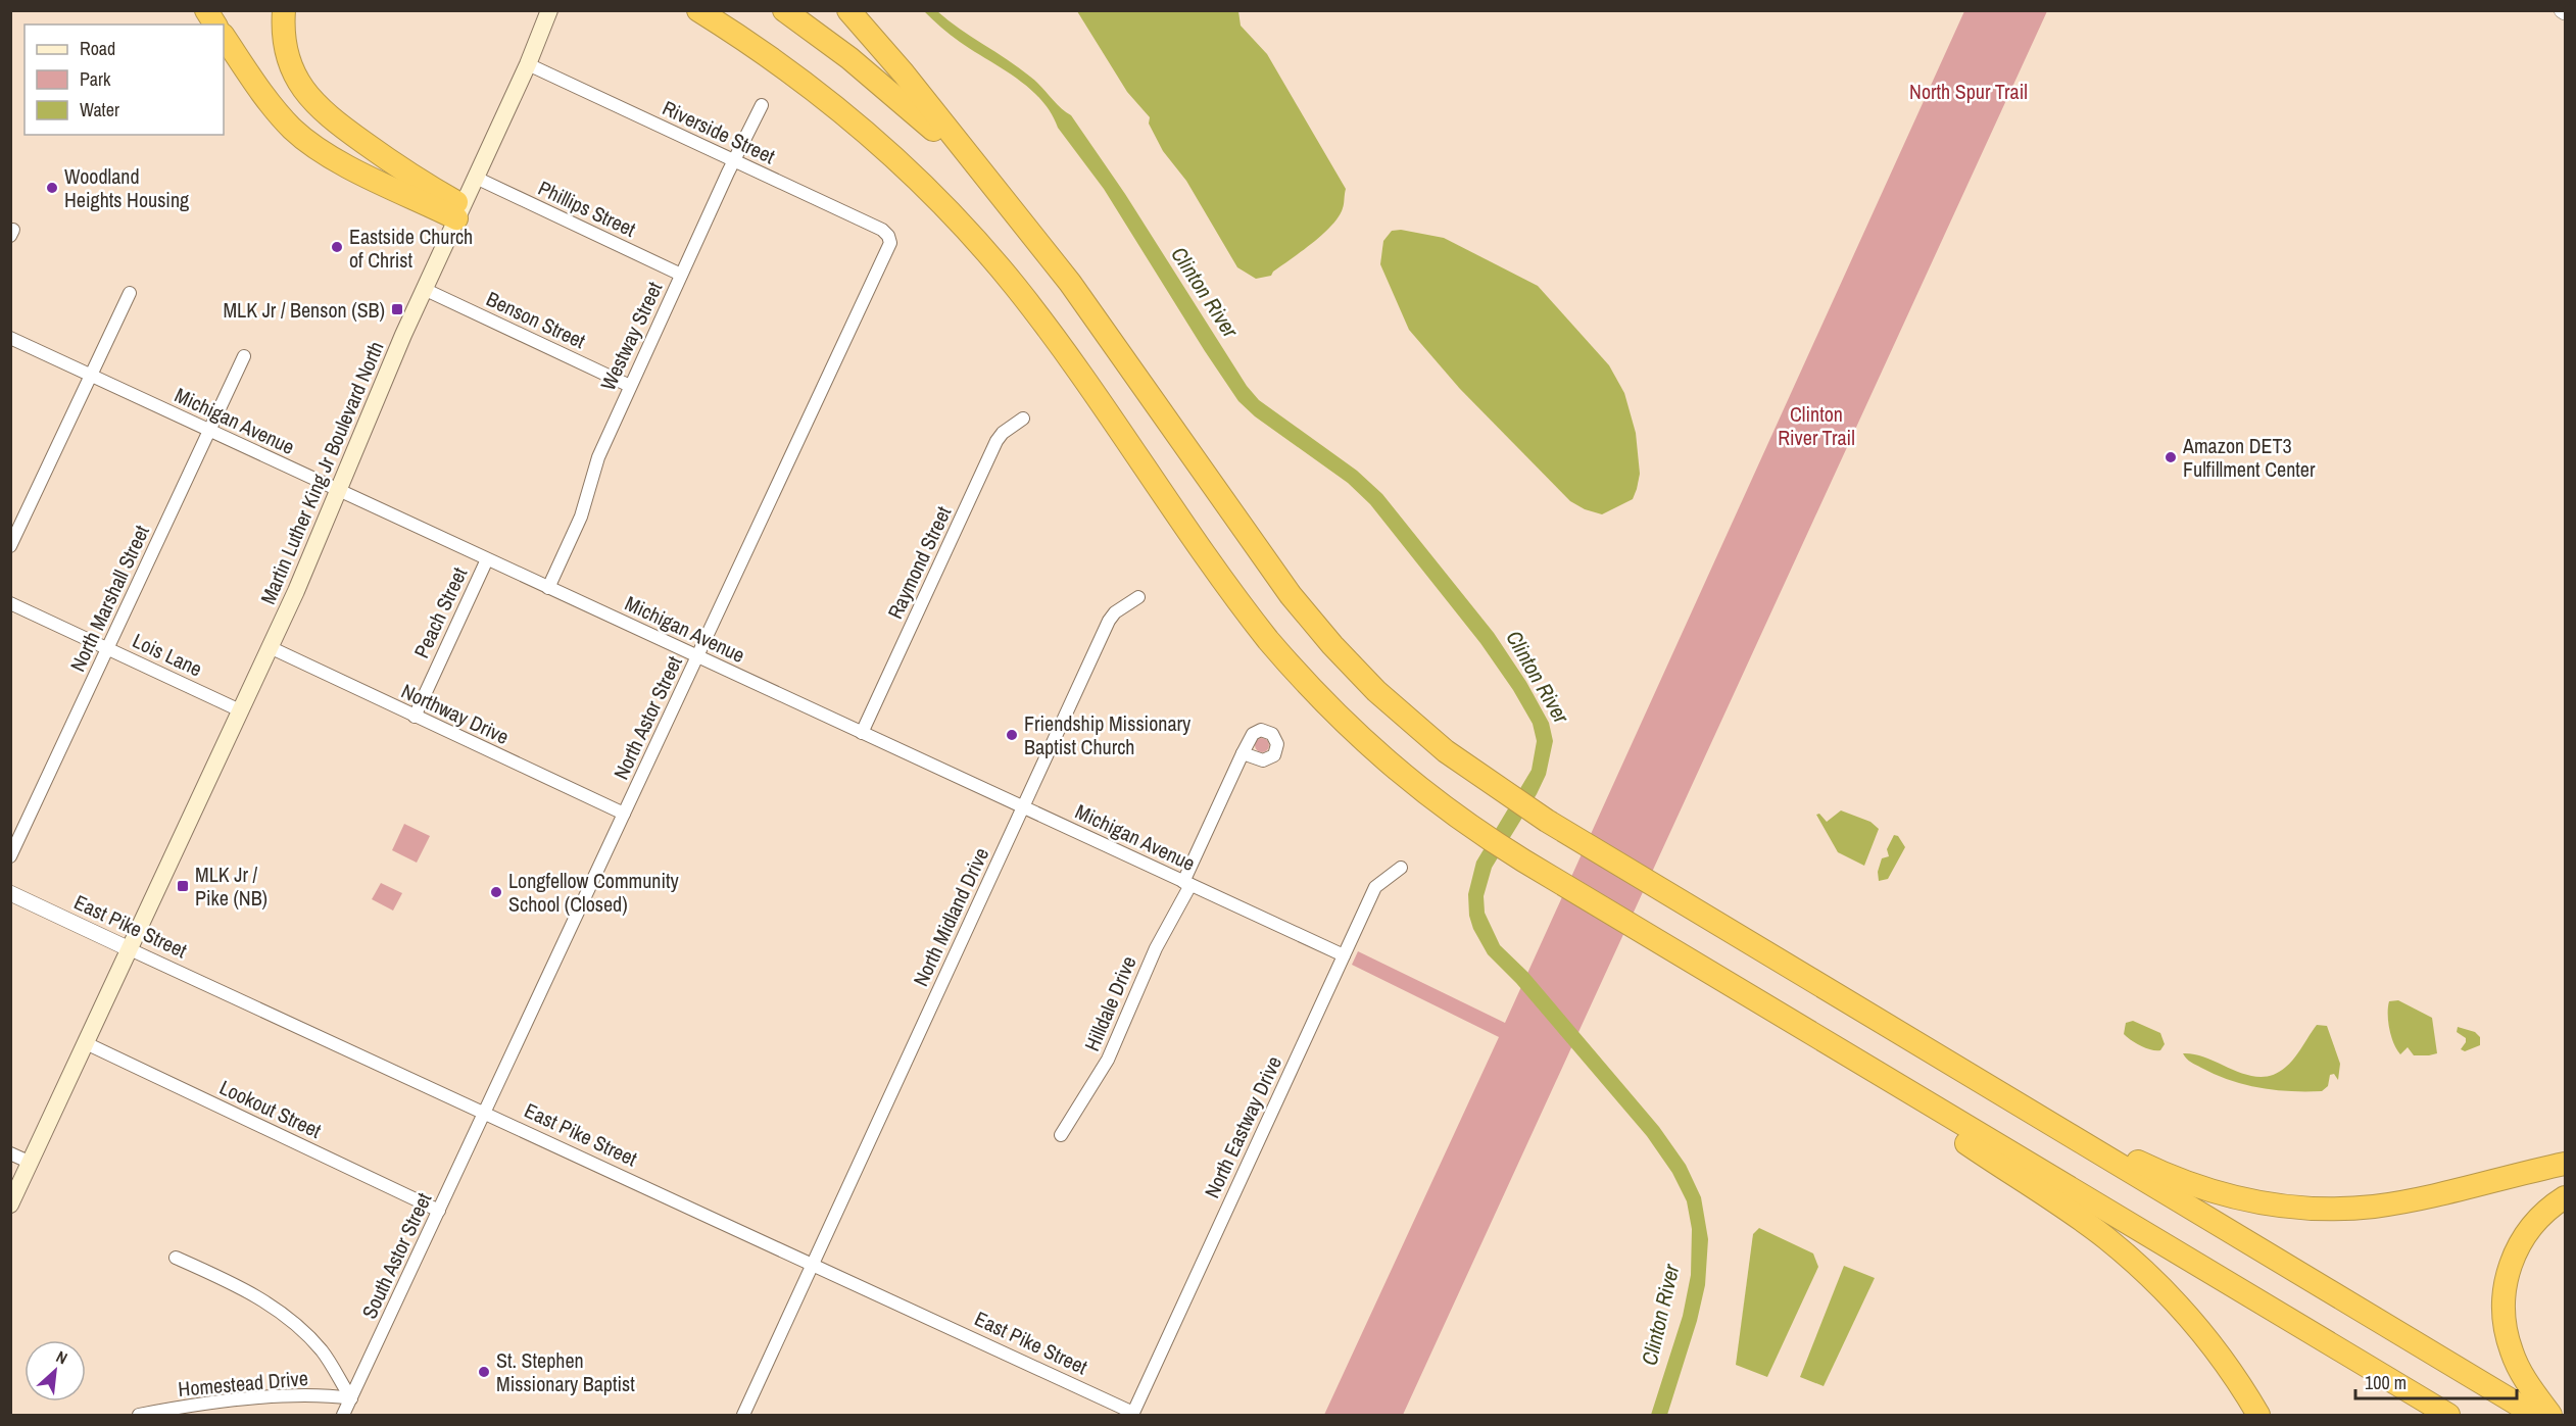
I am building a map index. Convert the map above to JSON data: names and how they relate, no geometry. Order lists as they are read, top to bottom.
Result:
{
  "streets": {
    "main road": ["Martin Luther King Jr Boulevard North"],
    "street": [
      "Riverside Street",
      "Phillips Street",
      "Benson Street",
      "Westway Street",
      "Michigan Avenue",
      "Raymond Street",
      "North Marshall Street",
      "Peach Street",
      "Lois Lane",
      "Northway Drive",
      "North Astor Street",
      "North Midland Drive",
      "East Pike Street",
      "Hilldale Drive",
      "Lookout Street",
      "North Eastway Drive",
      "South Astor Street",
      "Homestead Drive"
    ]
  },
  "crossings": [
    ["Riverside Street", "Westway Street"],
    ["Riverside Street", "Martin Luther King Jr Boulevard North"],
    ["Riverside Street", "North Astor Street"],
    ["Phillips Street", "Westway Street"],
    ["Phillips Street", "Martin Luther King Jr Boulevard North"],
    ["Benson Street", "Westway Street"],
    ["Benson Street", "Martin Luther King Jr Boulevard North"],
    ["Westway Street", "Michigan Avenue"],
    ["Michigan Avenue", "Martin Luther King Jr Boulevard North"],
    ["Michigan Avenue", "Raymond Street"],
    ["Michigan Avenue", "North Marshall Street"],
    ["Michigan Avenue", "Peach Street"],
    ["Michigan Avenue", "North Astor Street"],
    ["Michigan Avenue", "North Midland Drive"],
    ["Michigan Avenue", "Hilldale Drive"],
    ["Michigan Avenue", "North Eastway Drive"],
    ["Martin Luther King Jr Boulevard North", "Lois Lane"],
    ["Martin Luther King Jr Boulevard North", "Northway Drive"],
    ["Martin Luther King Jr Boulevard North", "East Pike Street"],
    ["Martin Luther King Jr Boulevard North", "Lookout Street"],
    ["North Marshall Street", "Lois Lane"],
    ["Peach Street", "Northway Drive"],
    ["Northway Drive", "North Astor Street"],
    ["North Astor Street", "East Pike Street"],
    ["North Astor Street", "South Astor Street"],
    ["North Midland Drive", "East Pike Street"],
    ["East Pike Street", "North Eastway Drive"],
    ["East Pike Street", "South Astor Street"],
    ["Lookout Street", "South Astor Street"],
    ["South Astor Street", "Homestead Drive"]
  ],
  "water": ["Clinton River"],
  "parks": ["North Spur Trail", "Clinton River Trail"],
  "places": {
    "other": [
      "Woodland Heights Housing",
      "Eastside Church of Christ",
      "Amazon DET3 Fulfillment Center",
      "Friendship Missionary Baptist Church",
      "Longfellow Community School (Closed)",
      "St. Stephen Missionary Baptist"
    ],
    "transit": ["MLK Jr / Benson (SB)", "MLK Jr / Pike (NB)"]
  },
  "legend": ["Road", "Park", "Water"],
  "scale_bar": "100 m",
  "north": "top right"
}
